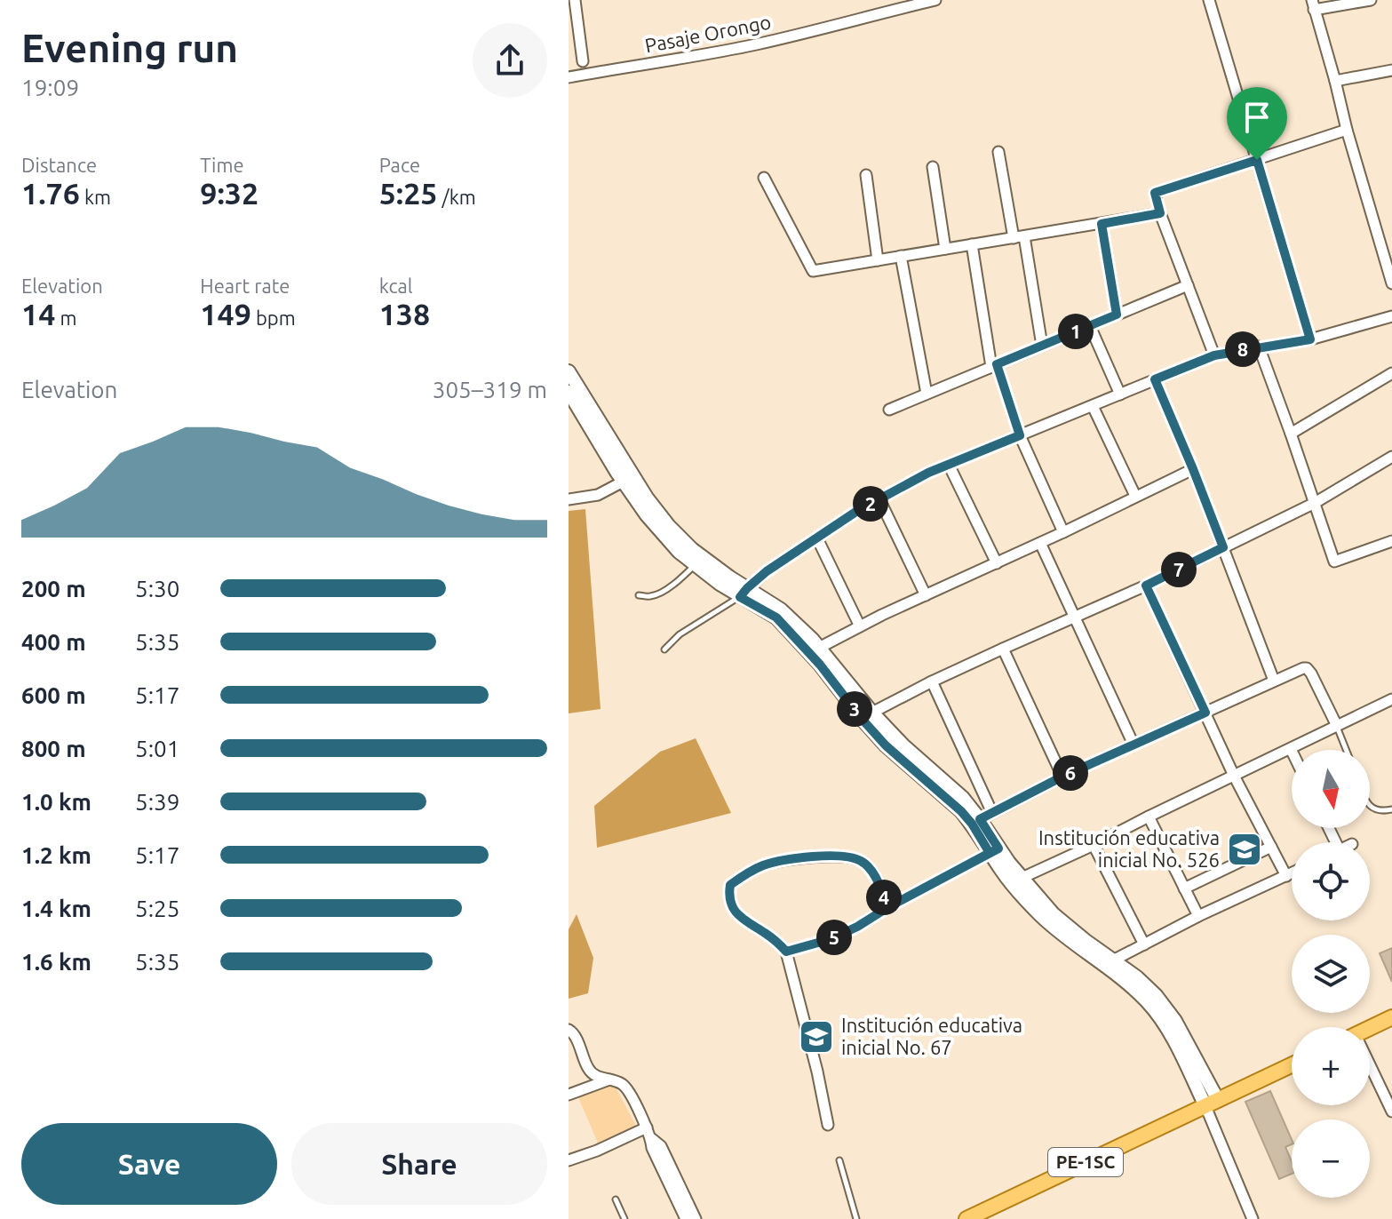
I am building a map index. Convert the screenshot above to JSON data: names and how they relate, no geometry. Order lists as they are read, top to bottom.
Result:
{
  "streets": {
    "main road": ["PE-1SC"],
    "street": ["Pasaje Orongo"]
  },
  "places": {
    "school or university": ["Institución educativa inicial No. 526", "Institución educativa inicial No. 67"]
  },
  "north": "bottom",
  "page": {
    "heading": ["Evening run", "19:09"],
    "stats": [
      ["Distance", "1.76 km"],
      ["Time", "9:32"],
      ["Pace", "5:25 /km"],
      ["Elevation", "14 m"],
      ["Heart rate", "149 bpm"],
      ["kcal", "138"]
    ],
    "pins": [
      "1",
      "8",
      "2",
      "7",
      "3",
      "6",
      "4",
      "5"
    ],
    "chart": ["Elevation", "305–319 m"],
    "list": [
      {
        "name": "200 m",
        "note": "5:30"
      },
      {
        "name": "400 m",
        "note": "5:35"
      },
      {
        "name": "600 m",
        "note": "5:17"
      },
      {
        "name": "800 m",
        "note": "5:01"
      },
      {
        "name": "1.0 km",
        "note": "5:39"
      },
      {
        "name": "1.2 km",
        "note": "5:17"
      },
      {
        "name": "1.4 km",
        "note": "5:25"
      },
      {
        "name": "1.6 km",
        "note": "5:35"
      }
    ],
    "map_buttons": ["+", "−"],
    "buttons": ["Save", "Share"]
  }
}
